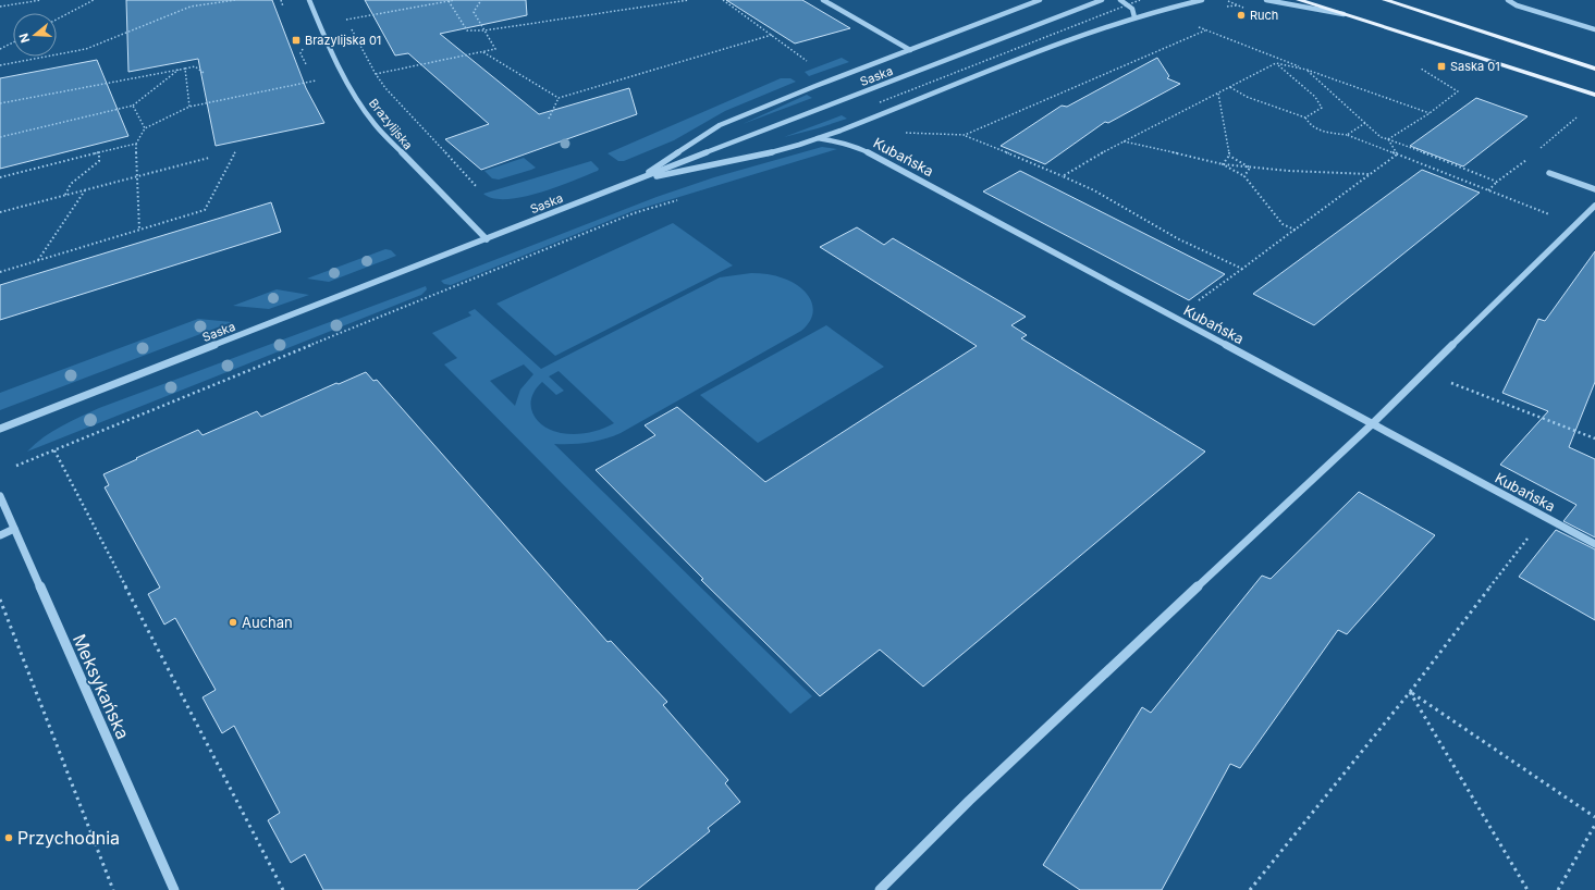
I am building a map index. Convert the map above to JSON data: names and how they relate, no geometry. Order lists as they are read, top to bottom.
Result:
{
  "streets": {
    "street": [
      "Saska",
      "Brazylijska",
      "Kubańska",
      "Meksykańska"
    ]
  },
  "crossings": [
    ["Saska", "Brazylijska"]
  ],
  "places": {
    "other": ["Ruch", "Auchan", "Przychodnia"],
    "transit": ["Brazylijska 01", "Saska 01"]
  },
  "north": "left"
}
